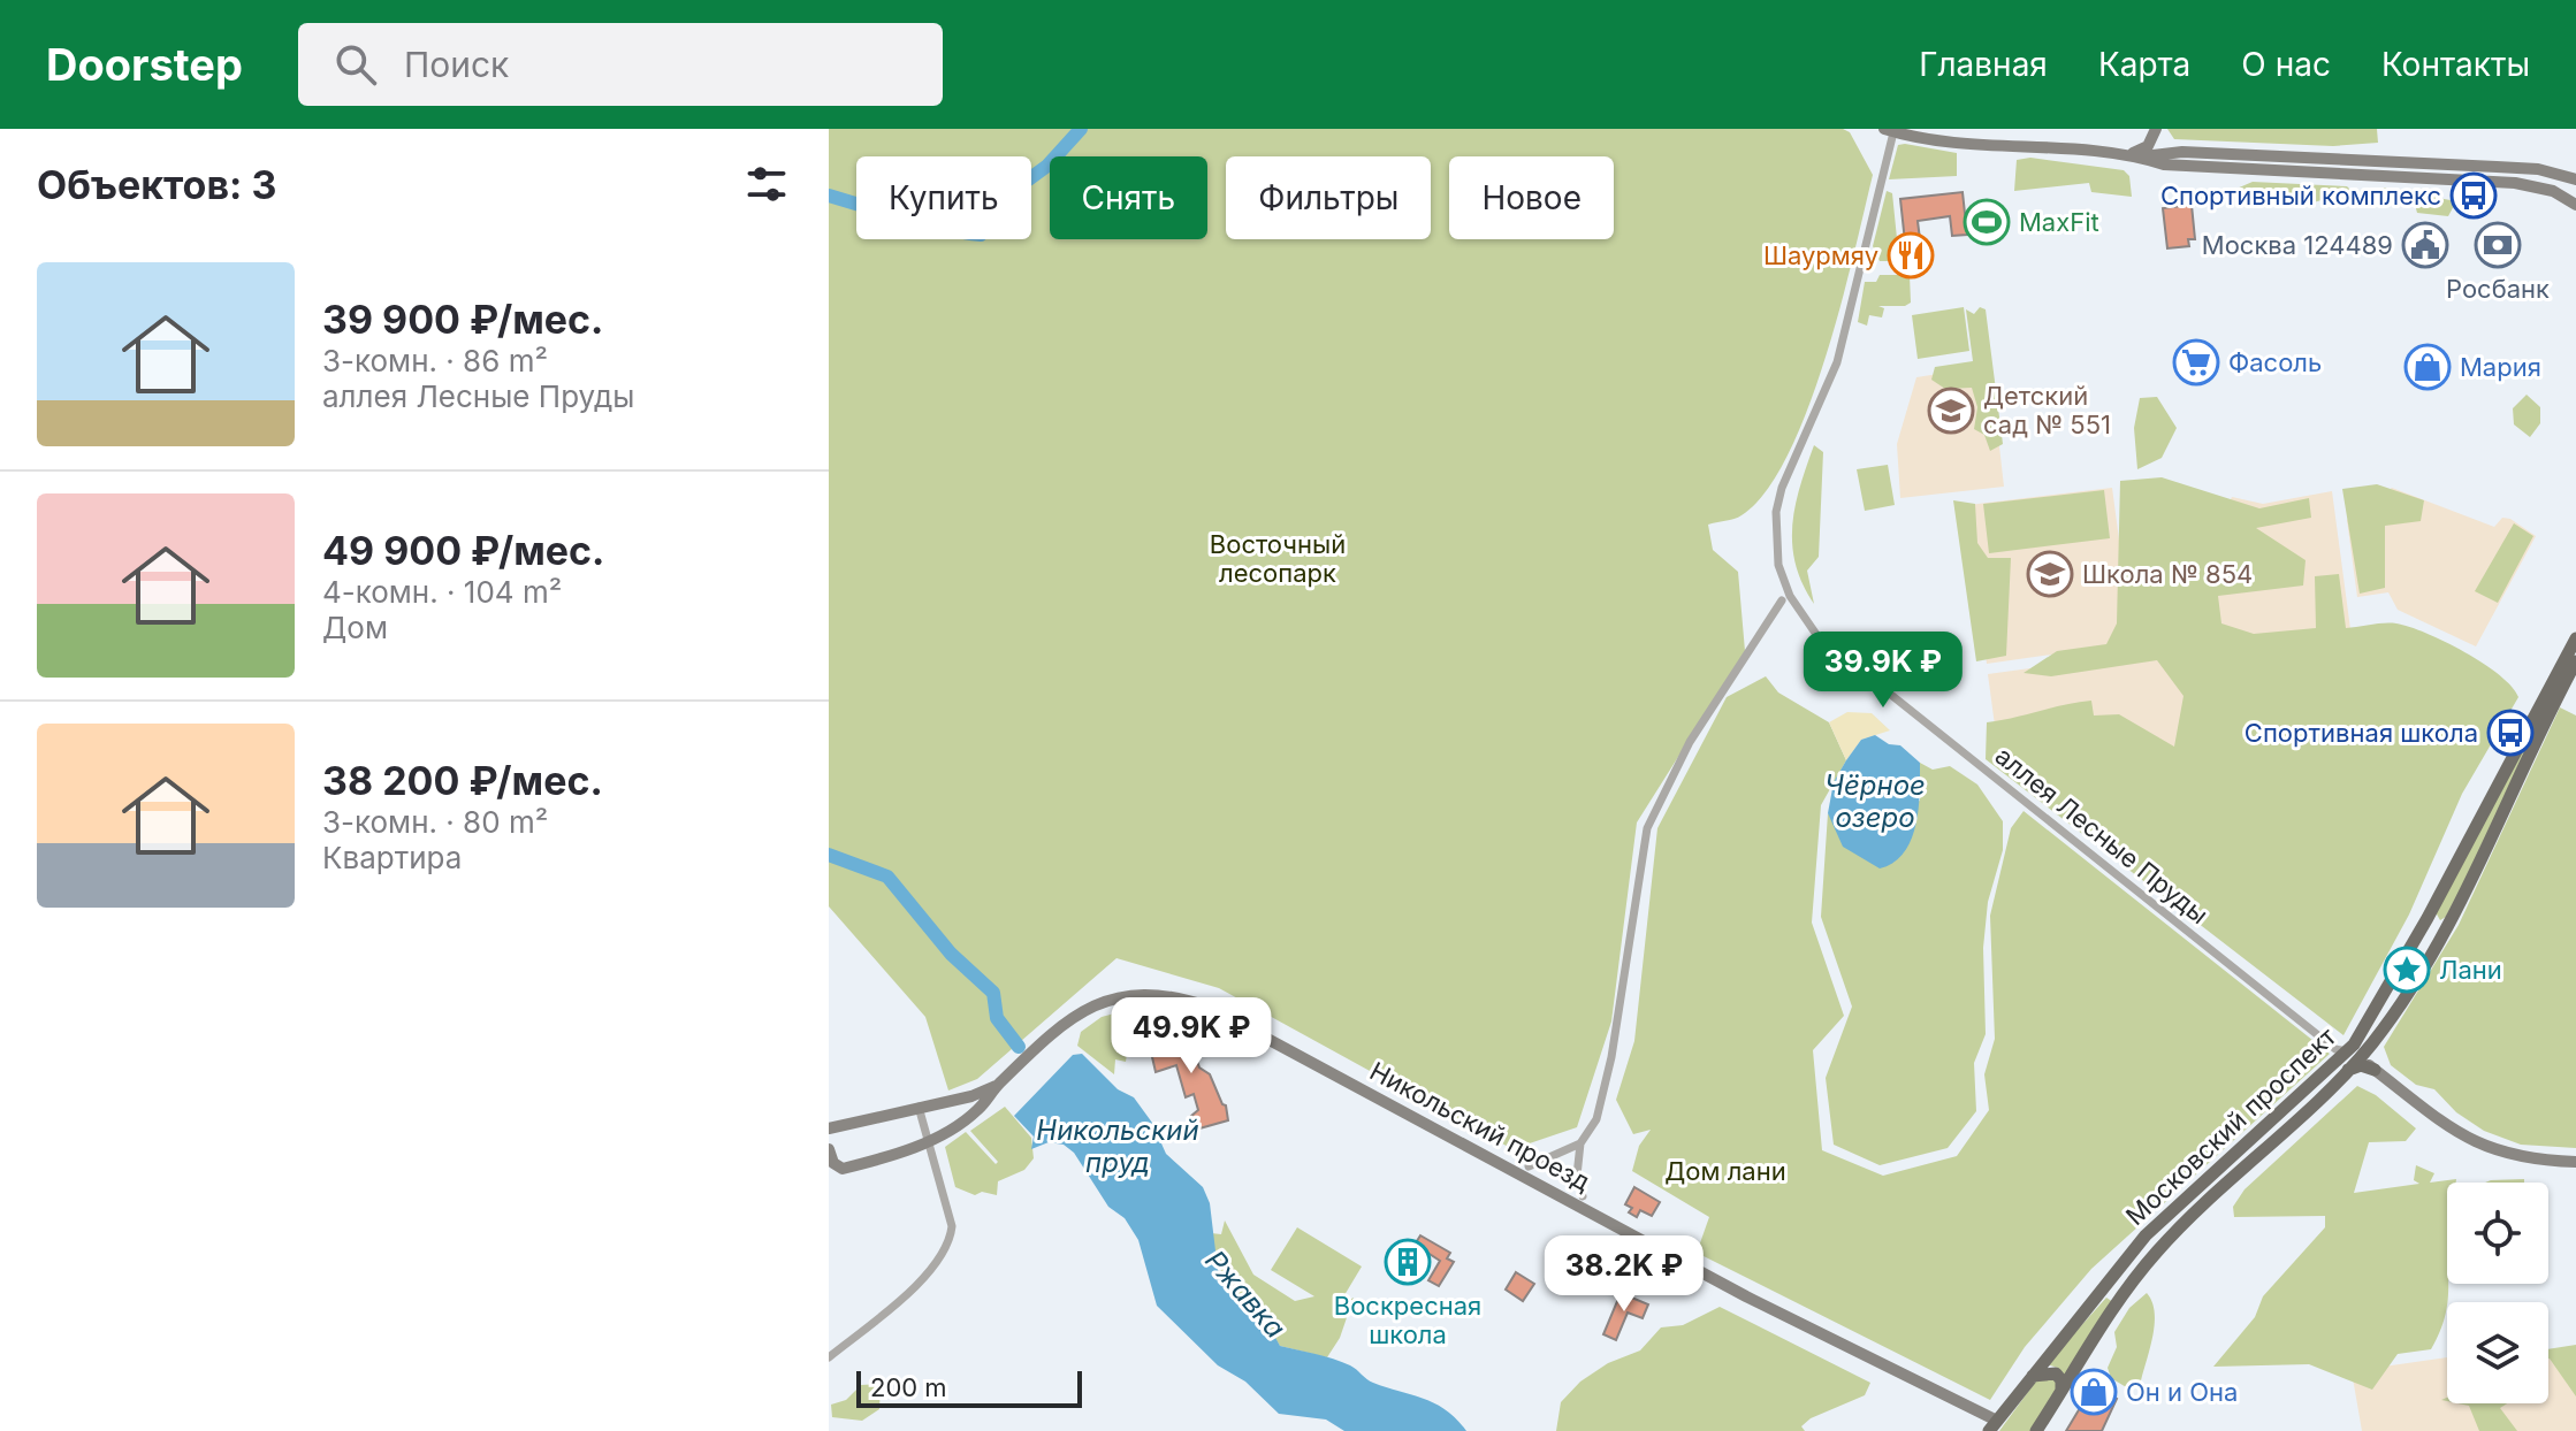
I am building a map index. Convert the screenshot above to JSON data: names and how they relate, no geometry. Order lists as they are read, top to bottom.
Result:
{
  "streets": {
    "main road": ["Московский проспект"],
    "street": ["аллея Лесные Пруды", "Никольский проезд"]
  },
  "crossings": [
    ["аллея Лесные Пруды", "Московский проспект"],
    ["Никольский проезд", "Московский проспект"]
  ],
  "water": ["Чёрное озеро", "Никольский пруд", "Ржавка"],
  "parks": ["Восточный лесопарк", "Дом лани"],
  "places": {
    "bus stop": ["Спортивный комплекс", "Спортивная школа"],
    "sports": ["MaxFit"],
    "public building": ["Москва 124489"],
    "bank": ["Росбанк"],
    "restaurant": ["Шаурмяу"],
    "supermarket": ["Фасоль"],
    "shop": ["Мария", "Он и Она"],
    "school or university": ["Детский сад № 551", "Школа № 854"],
    "place": ["Лани"],
    "building": ["Воскресная школа"]
  },
  "scale_bar": "200 m",
  "page": {
    "header": "Doorstep",
    "search": "Поиск",
    "nav": [
      "Главная",
      "Карта",
      "О нас",
      "Контакты"
    ],
    "heading": "Объектов: 3",
    "chip": [
      "Купить",
      "Снять",
      "Фильтры",
      "Новое"
    ],
    "list": [
      {
        "name": "39 900 ₽/мес.",
        "note": "3-комн. · 86 m² · аллея Лесные Пруды"
      },
      {
        "name": "49 900 ₽/мес.",
        "note": "4-комн. · 104 m² · Дом"
      },
      {
        "name": "38 200 ₽/мес.",
        "note": "3-комн. · 80 m² · Квартира"
      }
    ],
    "price": ["39.9K ₽", "49.9K ₽", "38.2K ₽"],
    "scale": "200 m"
  }
}
